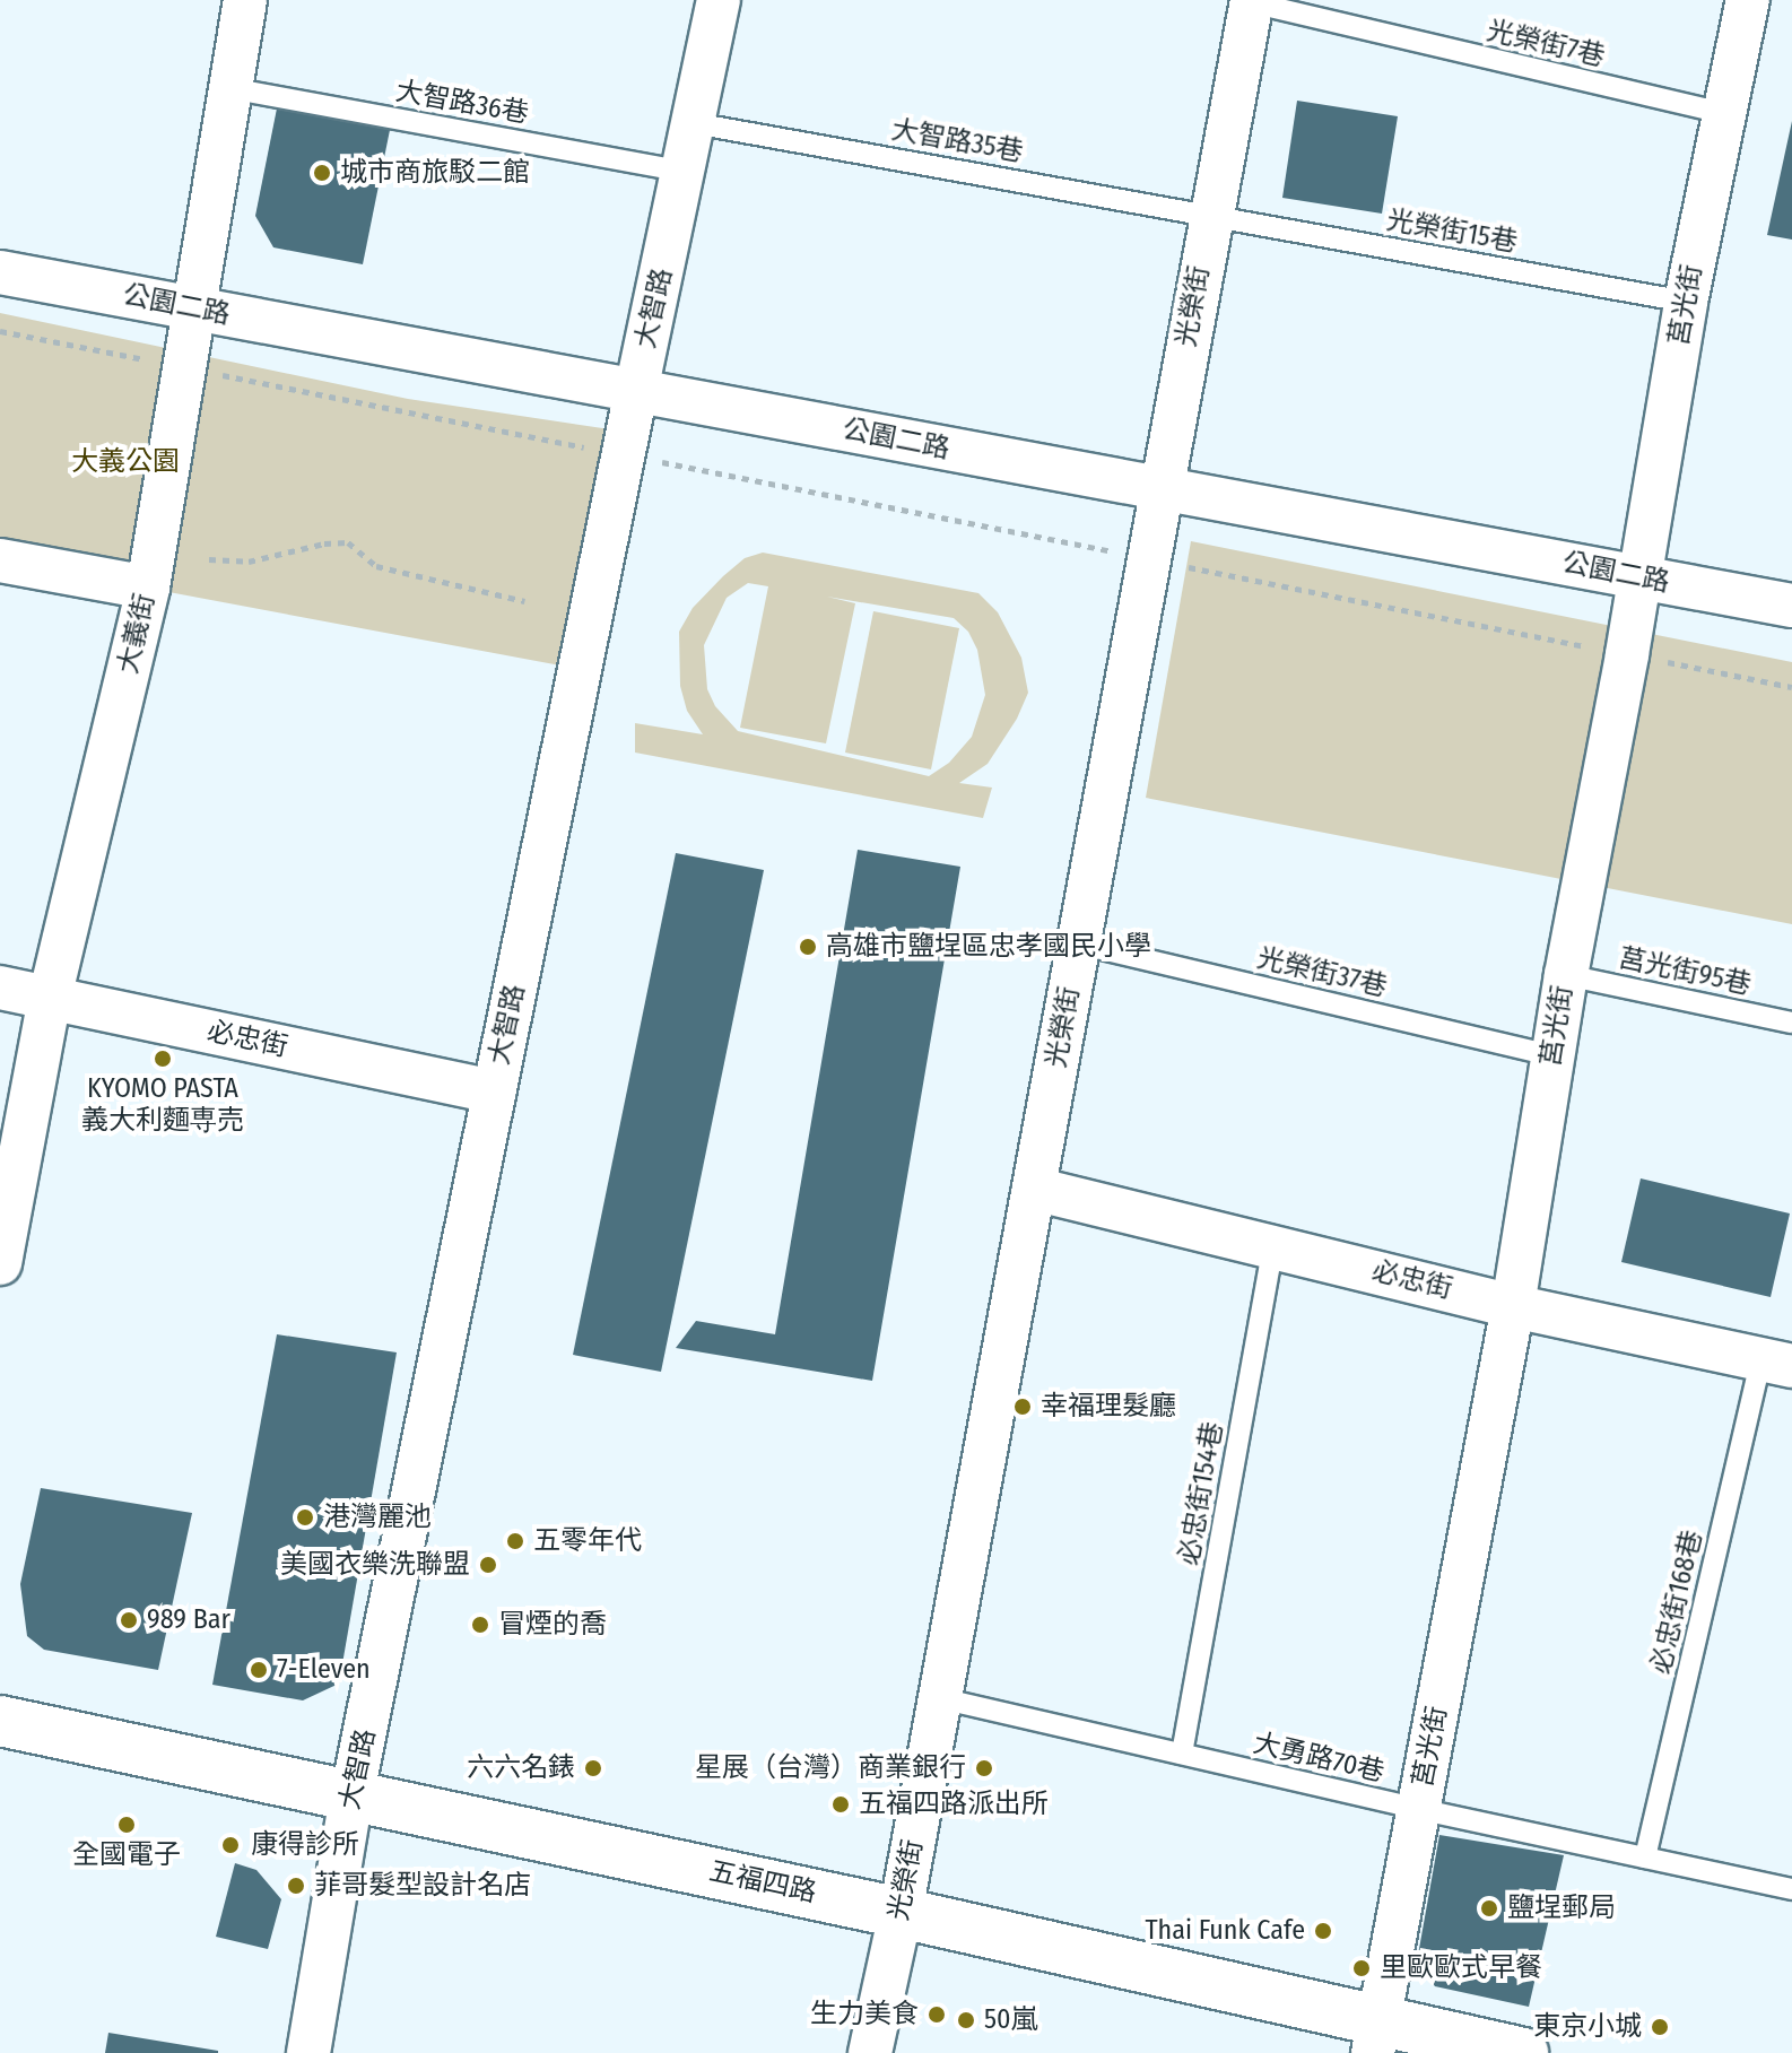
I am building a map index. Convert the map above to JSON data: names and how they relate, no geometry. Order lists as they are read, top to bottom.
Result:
{
  "streets": {
    "street": [
      "公園二路",
      "莒光街",
      "光榮街",
      "大智路",
      "大義街",
      "必忠街",
      "五福四路"
    ],
    "lane": [
      "光榮街7巷",
      "大智路36巷",
      "大智路35巷",
      "光榮街15巷",
      "莒光街95巷",
      "光榮街37巷",
      "必忠街154巷",
      "必忠街168巷",
      "大勇路70巷"
    ]
  },
  "crossings": [
    ["光榮街7巷", "莒光街"],
    ["光榮街7巷", "光榮街"],
    ["大智路36巷", "大智路"],
    ["大智路36巷", "大義街"],
    ["大智路35巷", "光榮街15巷"],
    ["大智路35巷", "光榮街"],
    ["大智路35巷", "大智路"],
    ["光榮街15巷", "莒光街"],
    ["光榮街15巷", "光榮街"],
    ["公園二路", "莒光街"],
    ["公園二路", "光榮街"],
    ["公園二路", "大智路"],
    ["公園二路", "大義街"],
    ["莒光街", "莒光街95巷"],
    ["莒光街", "光榮街37巷"],
    ["莒光街", "必忠街"],
    ["莒光街", "大勇路70巷"],
    ["莒光街", "五福四路"],
    ["光榮街", "光榮街37巷"],
    ["光榮街", "必忠街"],
    ["光榮街", "大勇路70巷"],
    ["光榮街", "五福四路"],
    ["大智路", "必忠街"],
    ["大智路", "五福四路"],
    ["大義街", "必忠街"],
    ["必忠街", "必忠街154巷"],
    ["必忠街", "必忠街168巷"],
    ["必忠街154巷", "大勇路70巷"],
    ["必忠街168巷", "大勇路70巷"]
  ],
  "parks": ["大義公園"],
  "places": [
    "城市商旅駁二館",
    "高雄市鹽埕區忠孝國民小學",
    "KYOMO PASTA 義大利麵専売",
    "幸福理髮廳",
    "港灣麗池",
    "五零年代",
    "美國衣樂洗聯盟",
    "989 Bar",
    "冒煙的喬",
    "7-Eleven",
    "六六名錶",
    "星展（台灣）商業銀行",
    "五福四路派出所",
    "全國電子",
    "康得診所",
    "菲哥髮型設計名店",
    "鹽埕郵局",
    "Thai Funk Cafe",
    "里歐歐式早餐",
    "生力美食",
    "50嵐",
    "東京小城"
  ]
}
